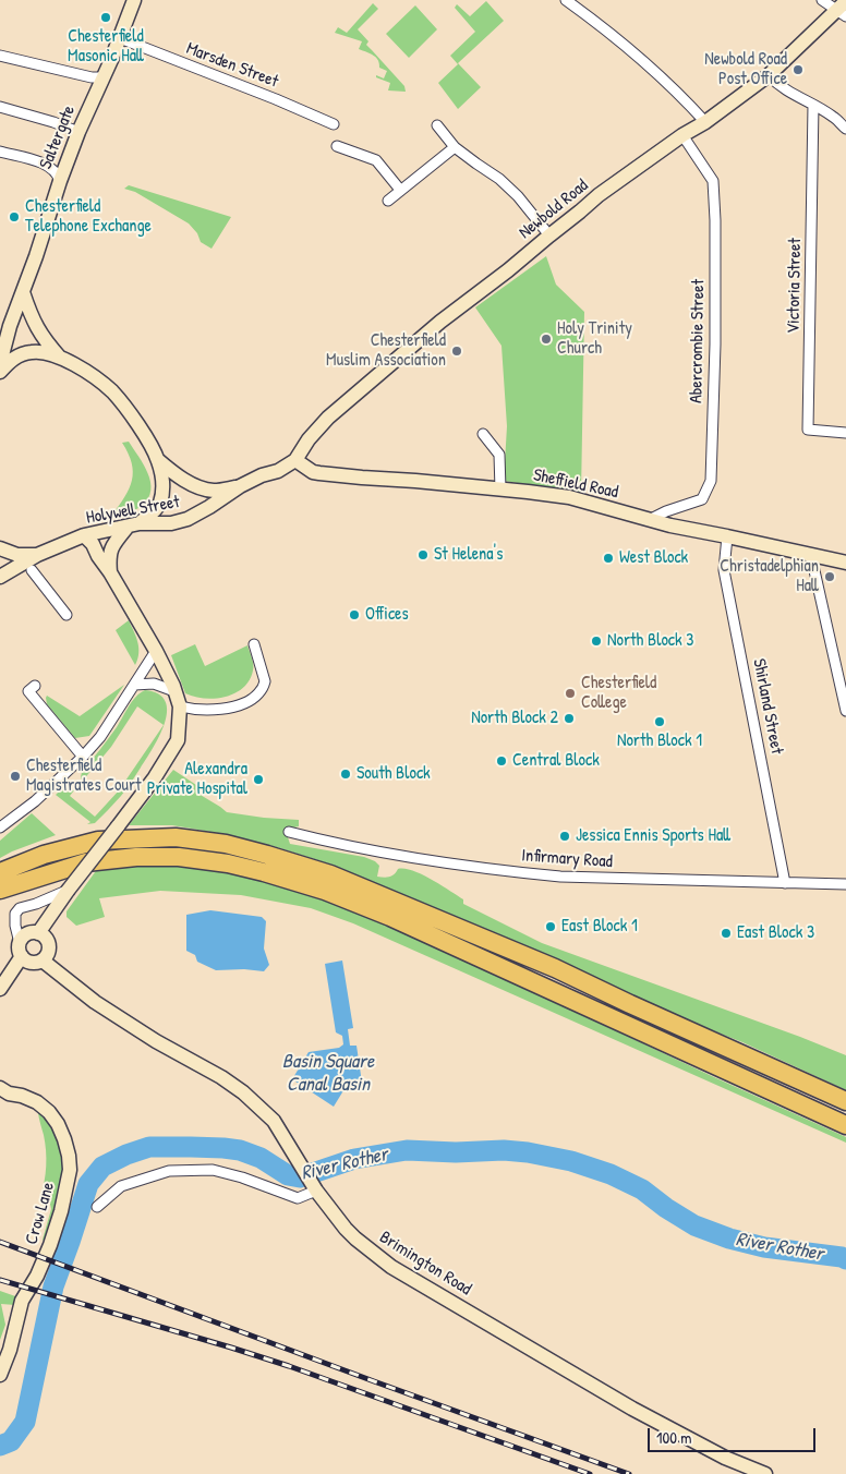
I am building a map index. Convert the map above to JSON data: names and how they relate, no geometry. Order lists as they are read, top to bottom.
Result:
{
  "streets": {
    "main road": [
      "Saltergate",
      "Newbold Road",
      "Sheffield Road",
      "Holywell Street",
      "Crow Lane",
      "Brimington Road"
    ],
    "street": [
      "Marsden Street",
      "Victoria Street",
      "Abercrombie Street",
      "Shirland Street",
      "Infirmary Road"
    ]
  },
  "crossings": [
    ["Marsden Street", "Saltergate"],
    ["Newbold Road", "Abercrombie Street"],
    ["Newbold Road", "Sheffield Road"],
    ["Newbold Road", "Holywell Street"],
    ["Abercrombie Street", "Sheffield Road"],
    ["Sheffield Road", "Holywell Street"],
    ["Sheffield Road", "Shirland Street"],
    ["Shirland Street", "Infirmary Road"]
  ],
  "water": ["Basin Square Canal Basin", "River Rother"],
  "places": [
    "Chesterfield Masonic Hall",
    "Newbold Road Post Office",
    "Chesterfield Telephone Exchange",
    "Holy Trinity Church",
    "Chesterfield Muslim Association",
    "St Helena's",
    "West Block",
    "Christadelphian Hall",
    "Offices",
    "North Block 3",
    "Chesterfield College",
    "North Block 2",
    "North Block 1",
    "Central Block",
    "South Block",
    "Chesterfield Magistrates Court",
    "Alexandra Private Hospital",
    "Jessica Ennis Sports Hall",
    "East Block 1",
    "East Block 3"
  ],
  "scale_bar": "100 m"
}
